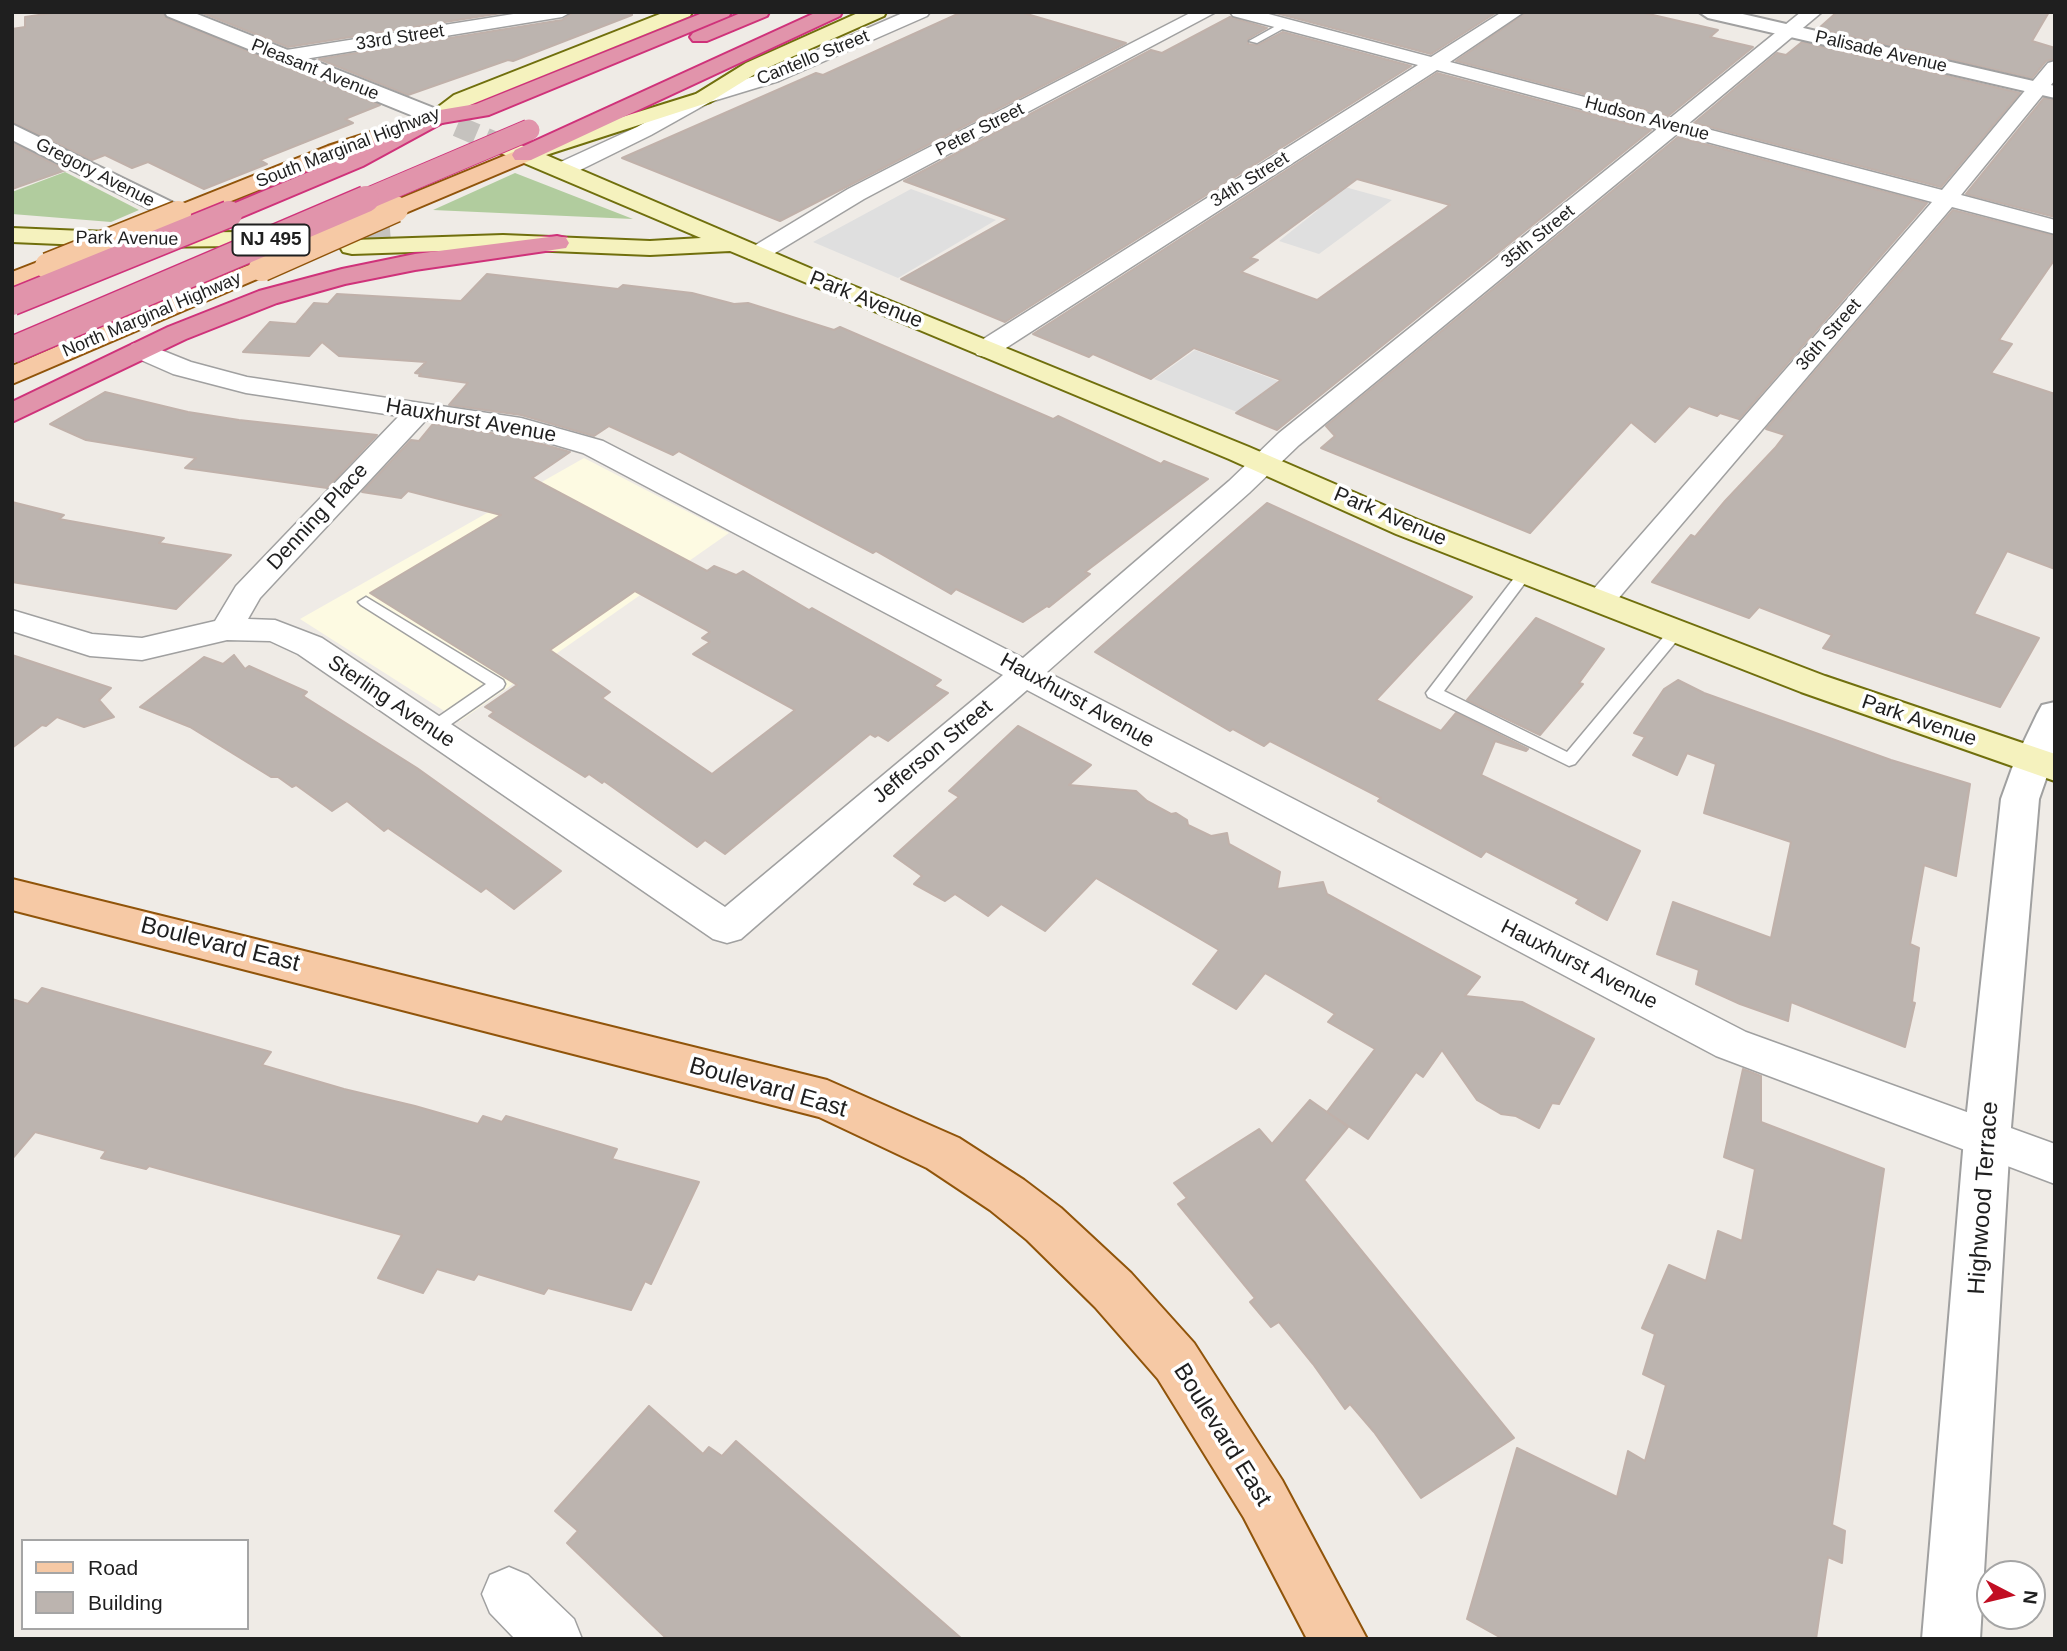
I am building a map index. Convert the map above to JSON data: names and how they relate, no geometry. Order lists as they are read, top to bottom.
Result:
{
  "streets": {
    "highway": ["NJ 495"],
    "main road": [
      "Cantello Street",
      "Pleasant Avenue",
      "South Marginal Highway",
      "Park Avenue",
      "North Marginal Highway",
      "Boulevard East"
    ],
    "street": [
      "33rd Street",
      "Palisade Avenue",
      "Hudson Avenue",
      "Peter Street",
      "Gregory Avenue",
      "34th Street",
      "35th Street",
      "36th Street",
      "Hauxhurst Avenue",
      "Denning Place",
      "Sterling Avenue",
      "Jefferson Street",
      "Highwood Terrace"
    ]
  },
  "crossings": [
    ["33rd Street", "Pleasant Avenue"],
    ["Palisade Avenue", "35th Street"],
    ["Palisade Avenue", "36th Street"],
    ["Cantello Street", "Park Avenue"],
    ["Cantello Street", "North Marginal Highway"],
    ["Pleasant Avenue", "South Marginal Highway"],
    ["Hudson Avenue", "34th Street"],
    ["Hudson Avenue", "35th Street"],
    ["Hudson Avenue", "36th Street"],
    ["Peter Street", "Park Avenue"],
    ["South Marginal Highway", "Gregory Avenue"],
    ["34th Street", "Park Avenue"],
    ["35th Street", "Park Avenue"],
    ["35th Street", "Jefferson Street"],
    ["Park Avenue", "North Marginal Highway"],
    ["Park Avenue", "36th Street"],
    ["Park Avenue", "Jefferson Street"],
    ["Park Avenue", "Highwood Terrace"],
    ["Hauxhurst Avenue", "Denning Place"],
    ["Hauxhurst Avenue", "Jefferson Street"],
    ["Hauxhurst Avenue", "Highwood Terrace"],
    ["Denning Place", "Sterling Avenue"],
    ["Sterling Avenue", "Jefferson Street"]
  ],
  "legend": ["Road", "Building"],
  "north": "right"
}
